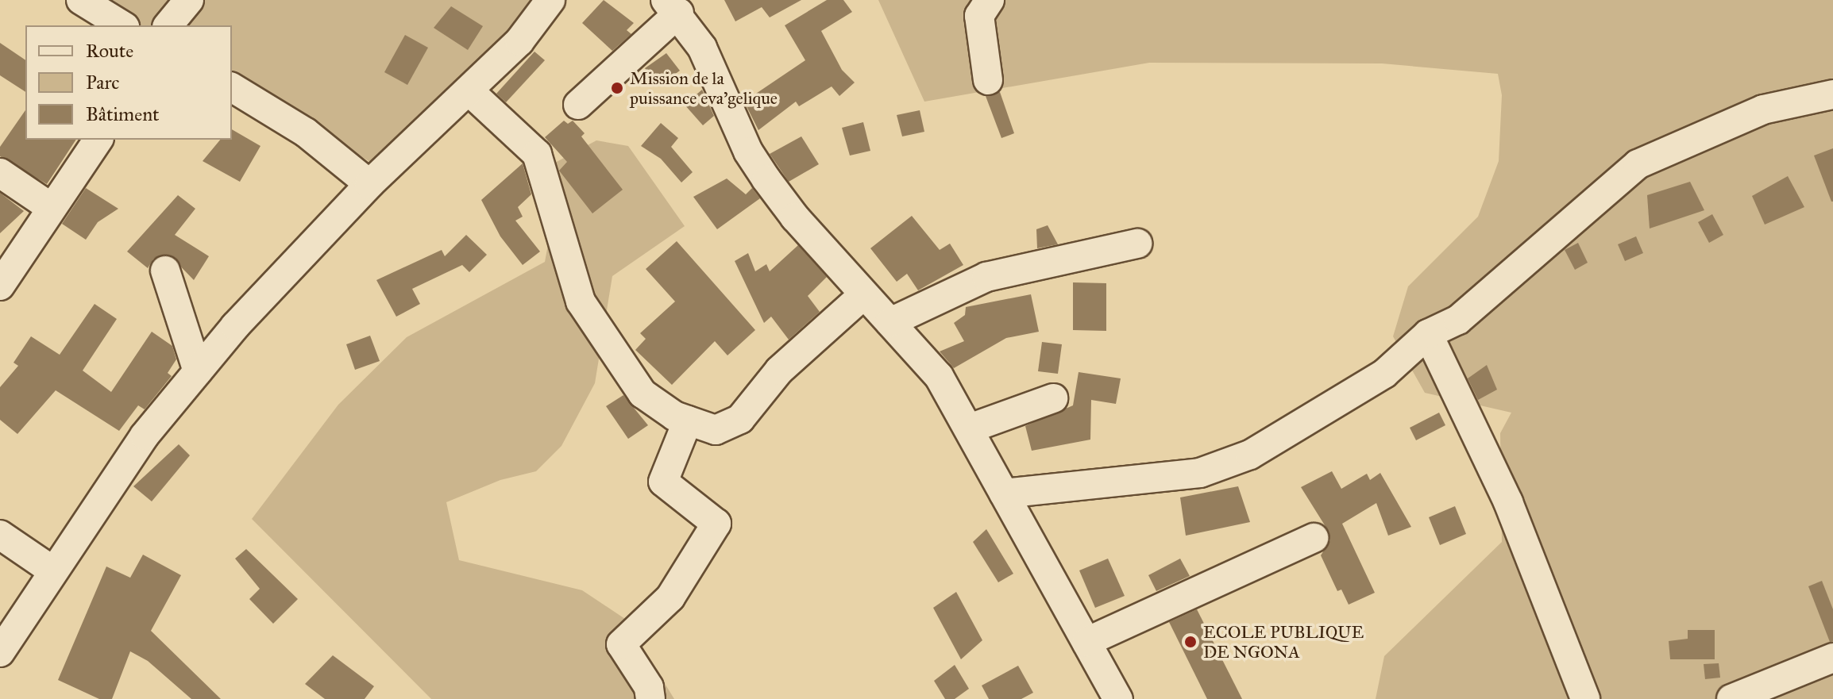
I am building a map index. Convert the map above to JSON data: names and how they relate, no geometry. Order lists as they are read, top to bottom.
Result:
{
  "places": ["Mission de la puissance eva'gelique", "ECOLE PUBLIQUE DE NGONA"],
  "legend": ["Route", "Parc", "Bâtiment"]
}
